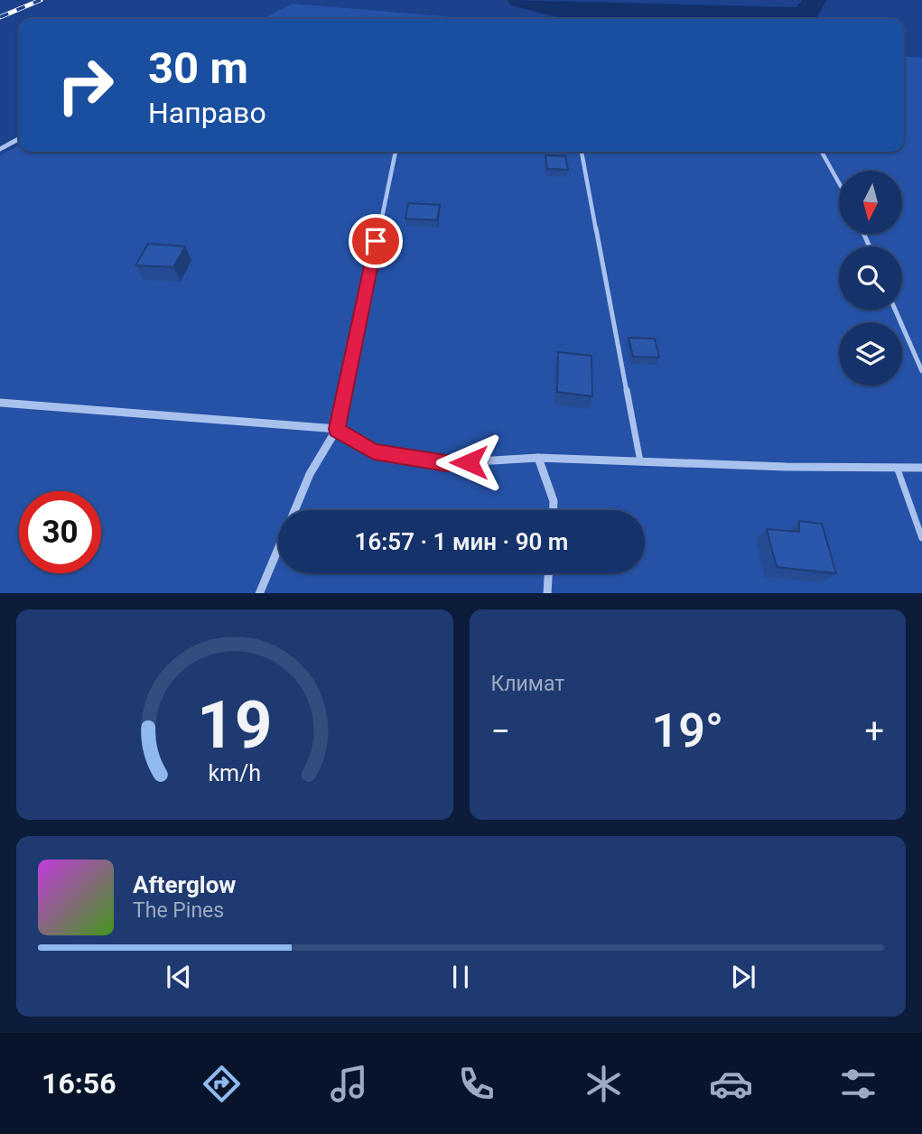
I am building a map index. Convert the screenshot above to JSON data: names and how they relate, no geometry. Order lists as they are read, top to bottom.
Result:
{
  "north": "bottom",
  "page": {
    "turn": ["30 m", "Направо"],
    "limit": "30",
    "trip": "16:57 · 1 мин · 90 m",
    "tile": "Климат",
    "heat": ["−", "19°", "+"],
    "song": ["Afterglow", "The Pines"],
    "tabs": "16:56",
    "gauge": ["19", "km/h"]
  }
}
